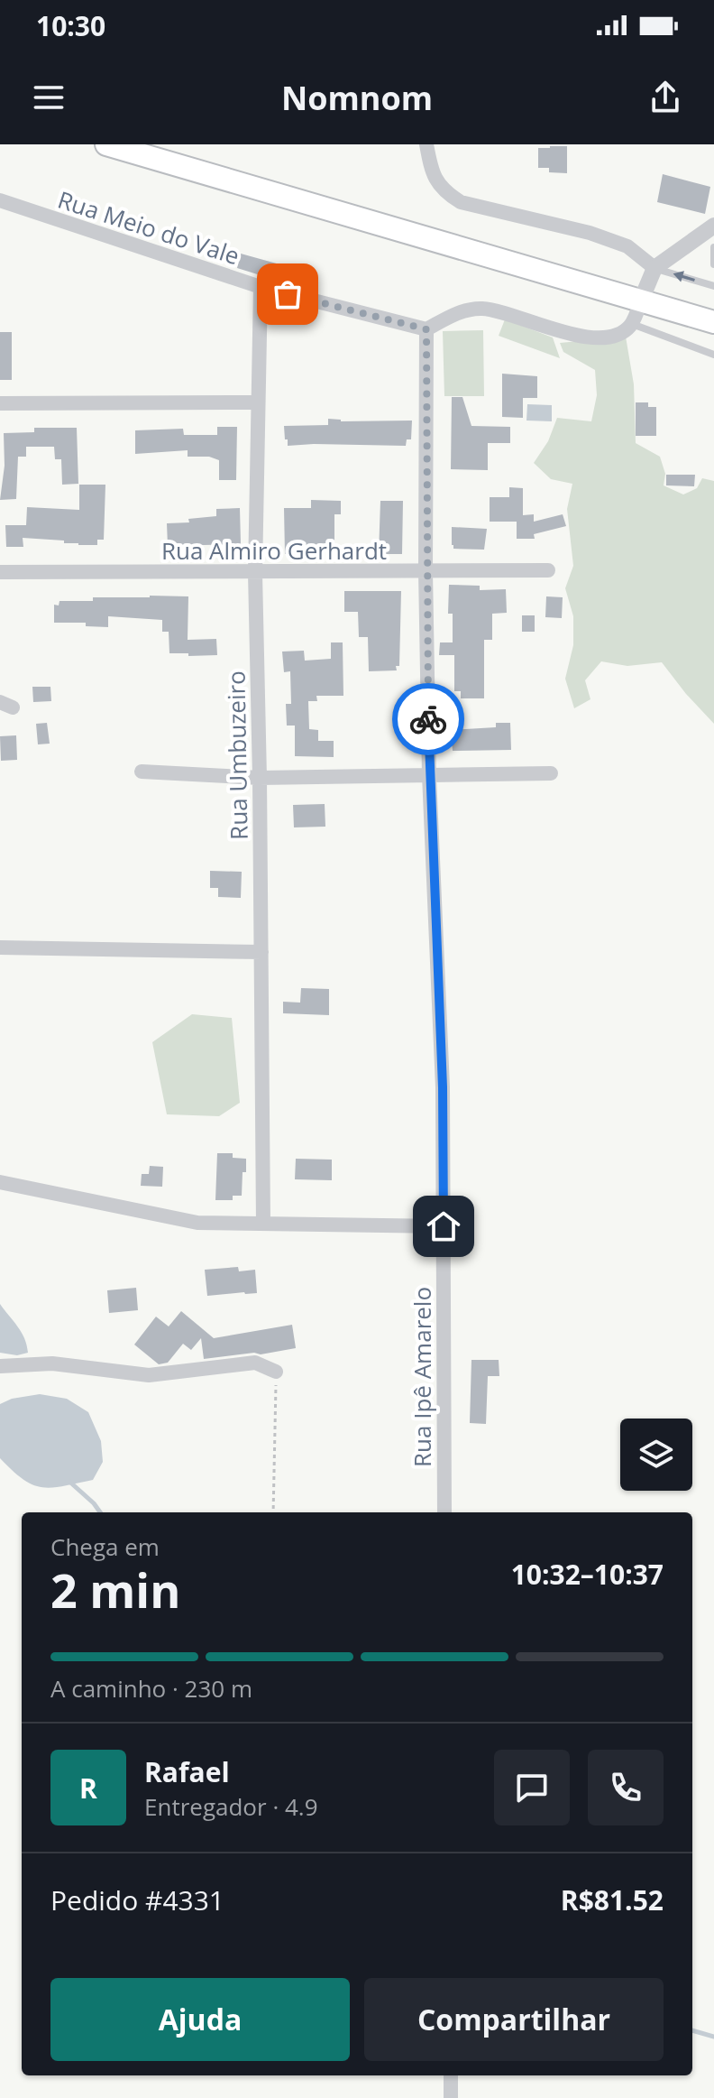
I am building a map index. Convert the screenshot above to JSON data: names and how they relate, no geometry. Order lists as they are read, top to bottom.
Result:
{
  "streets": {
    "street": [
      "Rua Meio do Vale",
      "Rua Almiro Gerhardt",
      "Rua Umbuzeiro",
      "Rua Ipê Amarelo"
    ]
  },
  "crossings": [
    ["Rua Meio do Vale", "Rua Umbuzeiro"],
    ["Rua Meio do Vale", "Rua Ipê Amarelo"],
    ["Rua Almiro Gerhardt", "Rua Umbuzeiro"],
    ["Rua Almiro Gerhardt", "Rua Ipê Amarelo"]
  ],
  "page": {
    "status": "10:30",
    "header": "Nomnom",
    "heading": ["2 min", "Chega em", "10:32–10:37"],
    "panel": [
      "Rafael",
      "Entregador · 4.9",
      "Pedido #4331",
      "R$81.52"
    ],
    "bar": "A caminho · 230 m",
    "round": "R",
    "buttons": ["Ajuda", "Compartilhar"]
  }
}
